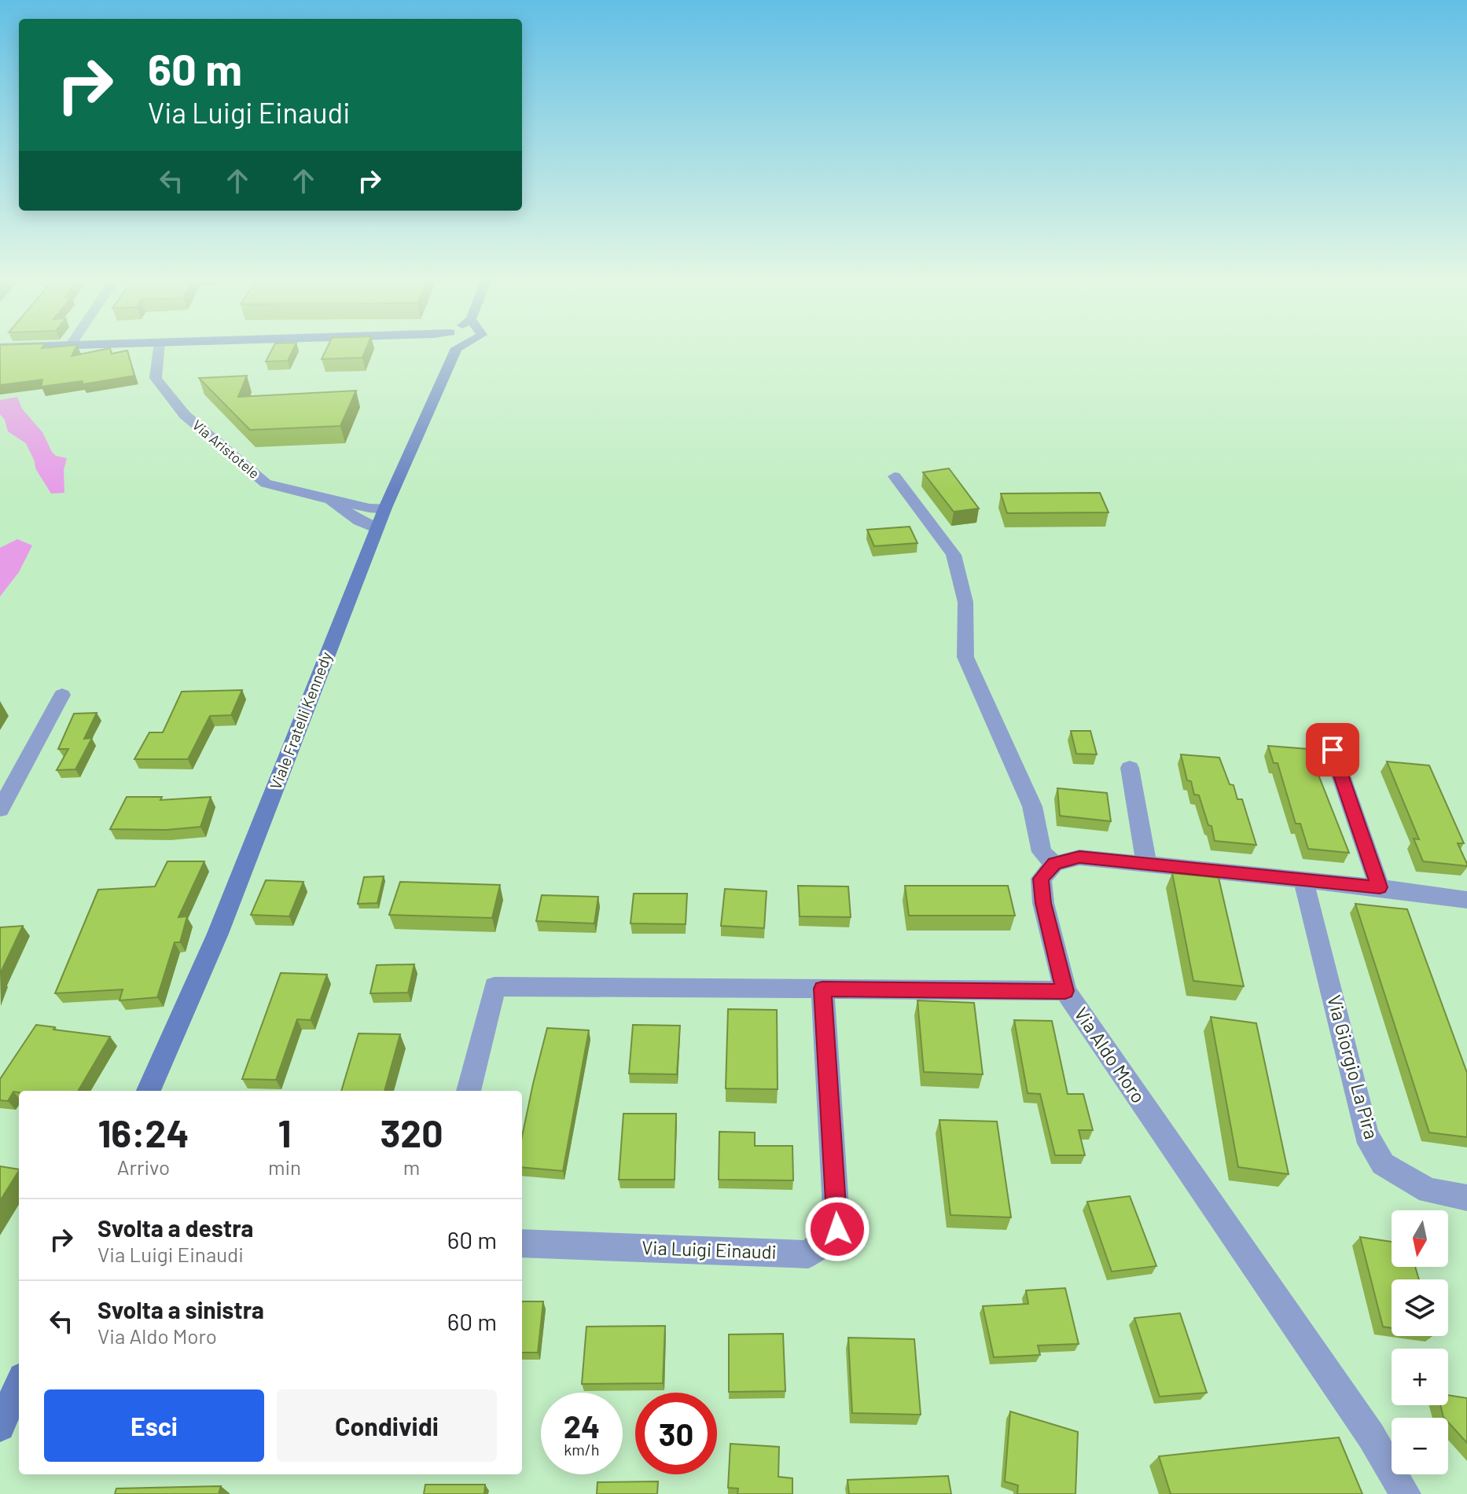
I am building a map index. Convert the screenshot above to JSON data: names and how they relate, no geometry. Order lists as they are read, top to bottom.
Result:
{
  "streets": {
    "street": [
      "Via Aristotele",
      "Viale Fratelli Kennedy",
      "Via Aldo Moro",
      "Via Giorgio La Pira",
      "Via Luigi Einaudi"
    ]
  },
  "crossings": [
    ["Via Aristotele", "Viale Fratelli Kennedy"]
  ],
  "north": "bottom",
  "page": {
    "turn": ["60 m", "Via Luigi Einaudi"],
    "eta": [
      "16:24",
      "Arrivo",
      "1",
      "min",
      "320",
      "m"
    ],
    "list": [
      {
        "name": "Svolta a destra",
        "note": "Via Luigi Einaudi",
        "value": "60 m"
      },
      {
        "name": "Svolta a sinistra",
        "note": "Via Aldo Moro",
        "value": "60 m"
      }
    ],
    "map_buttons": ["+", "−"],
    "buttons": ["Esci", "Condividi"],
    "speed": "24 km/h",
    "limit": "30"
  }
}
